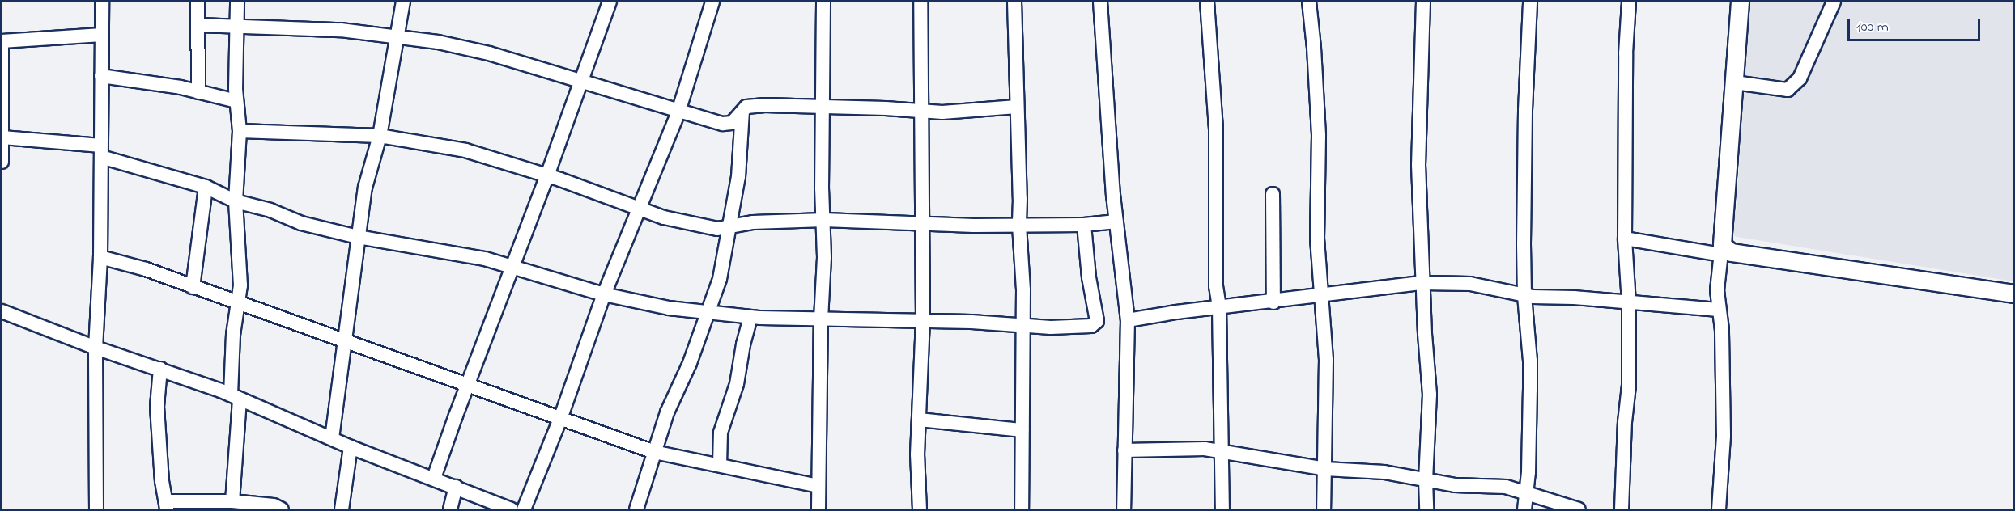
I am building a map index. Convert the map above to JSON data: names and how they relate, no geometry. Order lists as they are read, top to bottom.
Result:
{
  "scale_bar": "100 m"
}
